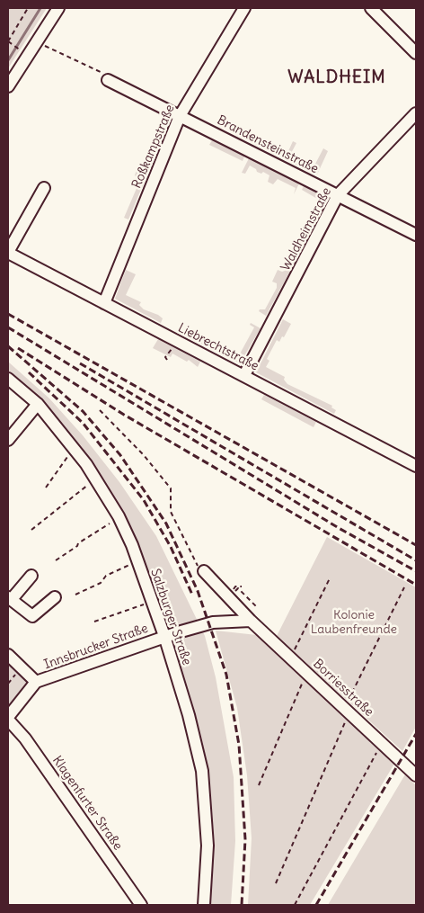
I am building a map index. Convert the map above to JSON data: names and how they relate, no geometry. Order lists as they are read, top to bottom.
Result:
{
  "streets": {
    "street": [
      "Brandensteinstraße",
      "Roßkampstraße",
      "Waldheimstraße",
      "Liebrechtstraße",
      "Salzburger Straße",
      "Innsbrucker Straße",
      "Borriesstraße",
      "Klagenfurter Straße"
    ]
  },
  "crossings": [
    ["Brandensteinstraße", "Roßkampstraße"],
    ["Brandensteinstraße", "Waldheimstraße"],
    ["Roßkampstraße", "Liebrechtstraße"],
    ["Waldheimstraße", "Liebrechtstraße"],
    ["Salzburger Straße", "Innsbrucker Straße"]
  ],
  "districts": ["WALDHEIM"],
  "parks": ["Kolonie Laubenfreunde"]
}
